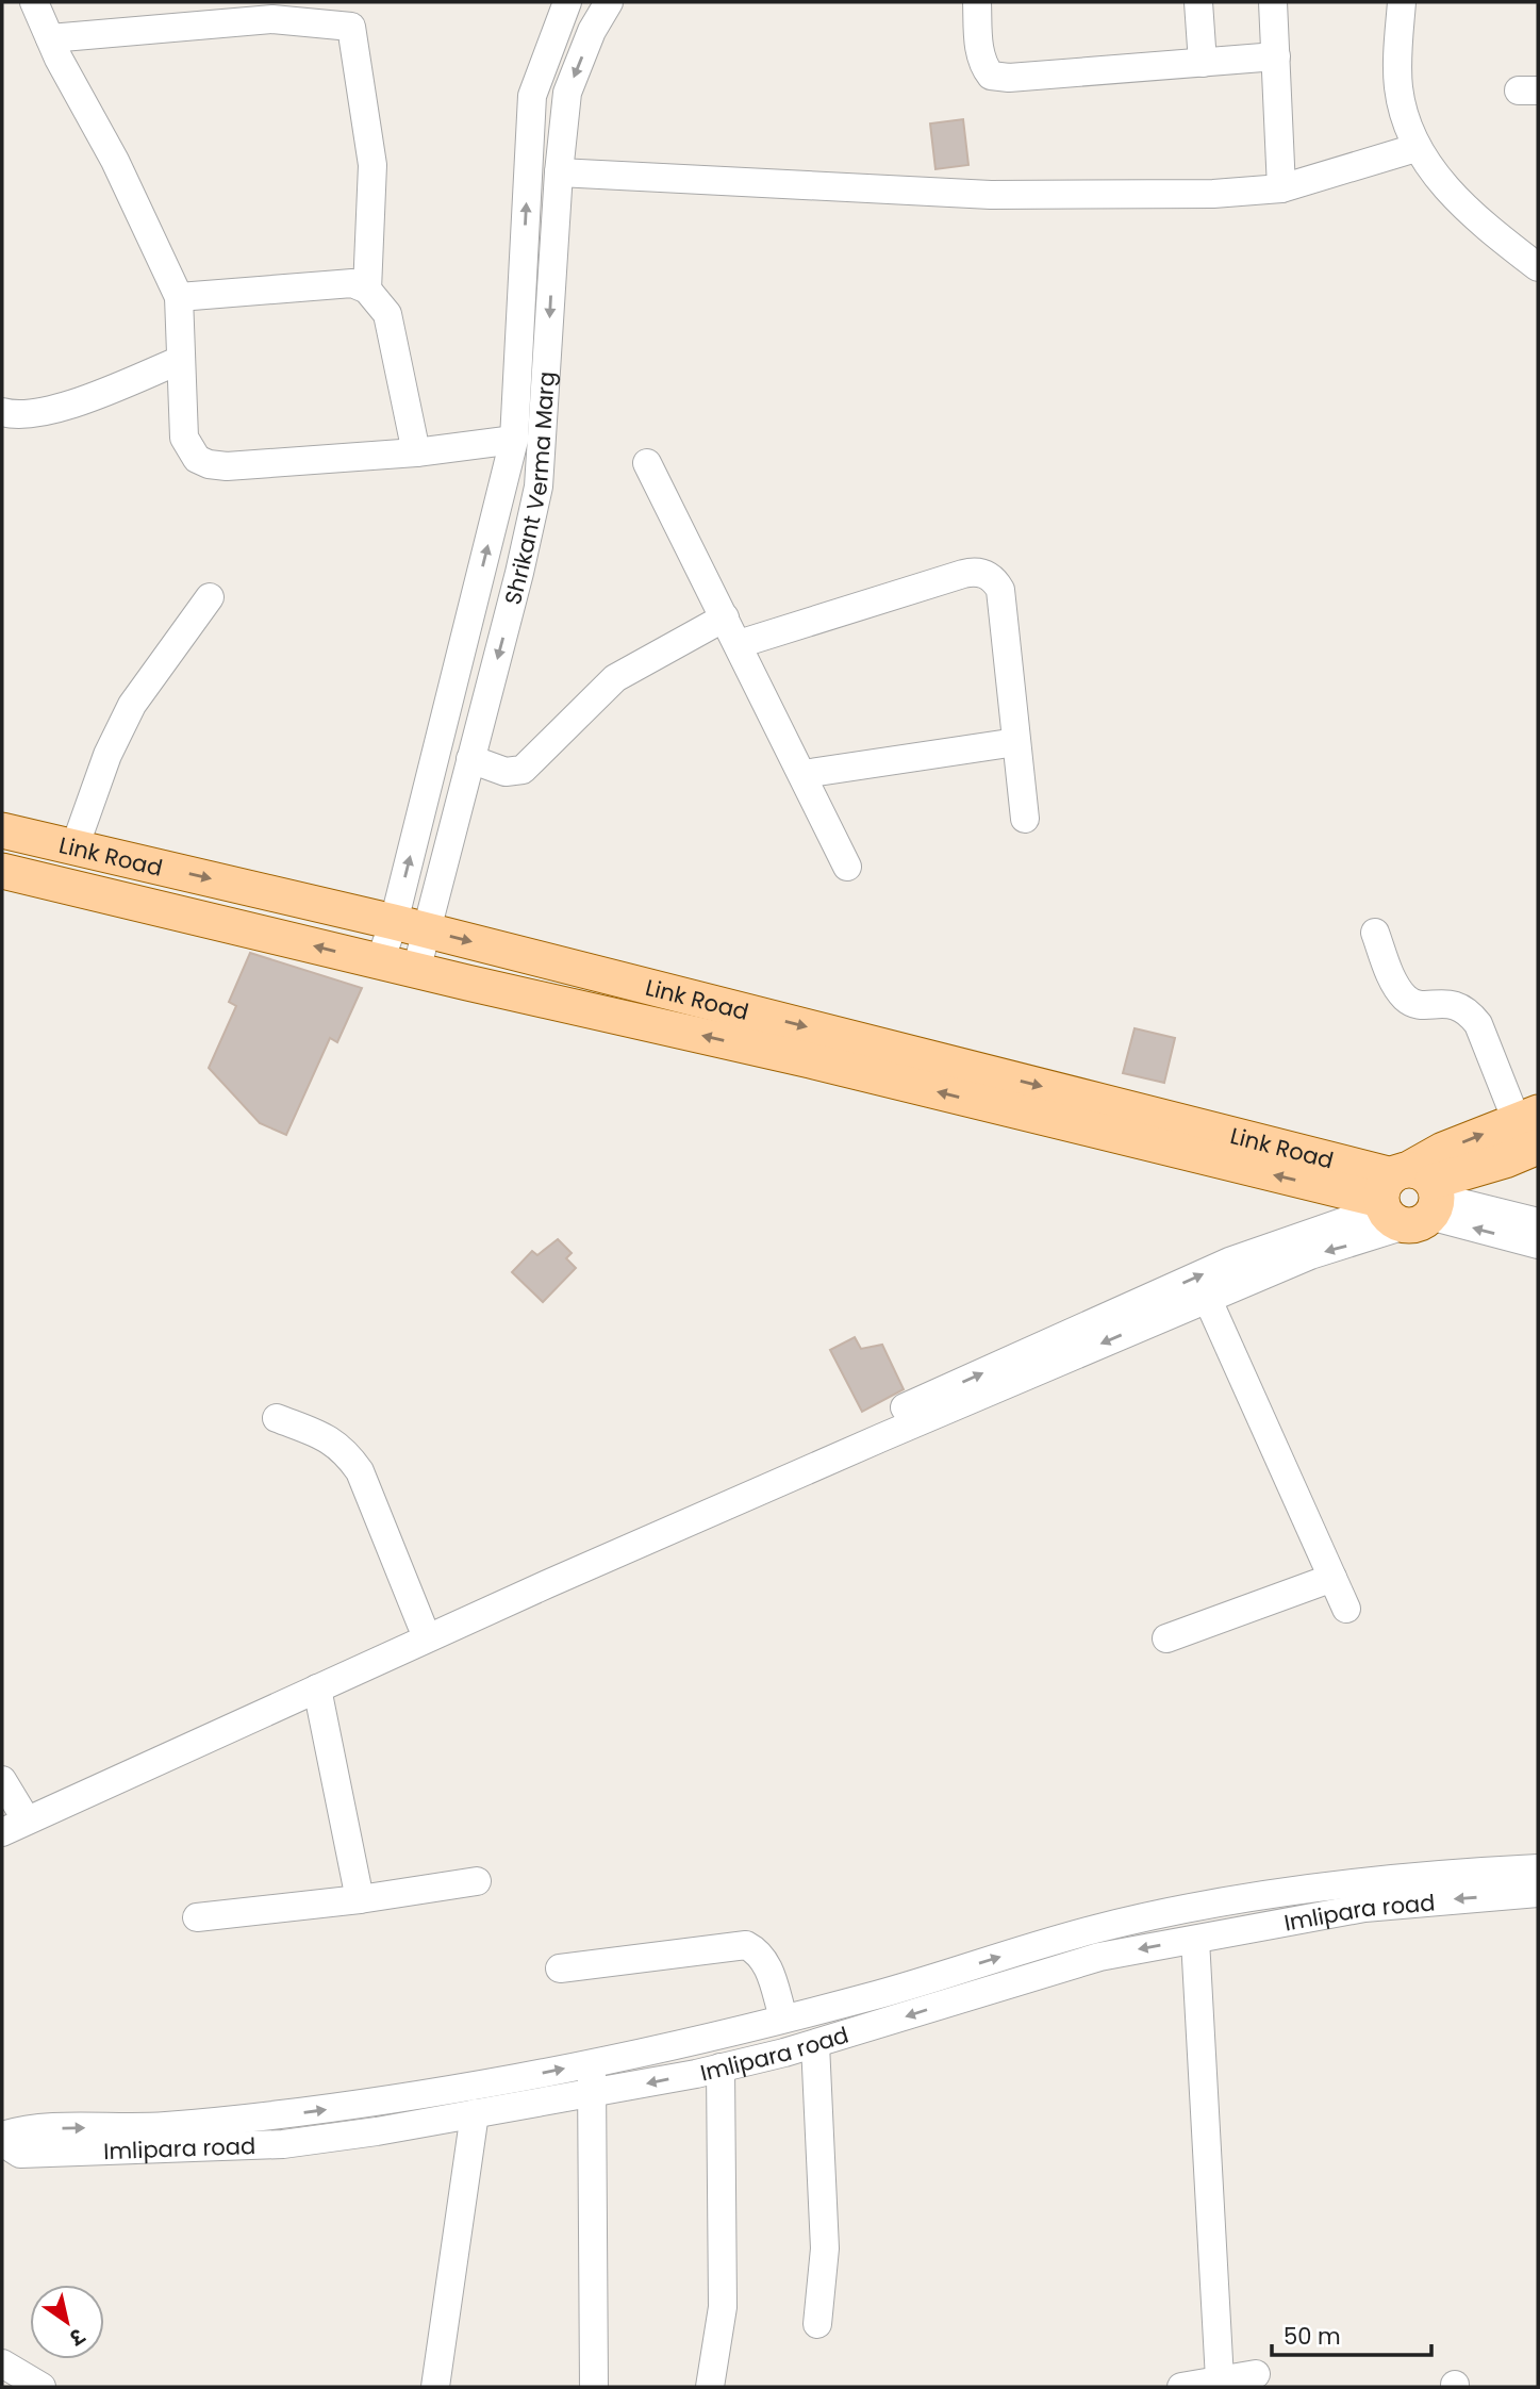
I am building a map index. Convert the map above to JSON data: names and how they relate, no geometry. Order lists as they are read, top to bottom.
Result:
{
  "streets": {
    "main road": ["Link Road"],
    "street": ["Shrikant Verma Marg", "Imlipara road"]
  },
  "crossings": [
    ["Shrikant Verma Marg", "Link Road"]
  ],
  "scale_bar": "50 m",
  "north": "bottom right"
}
